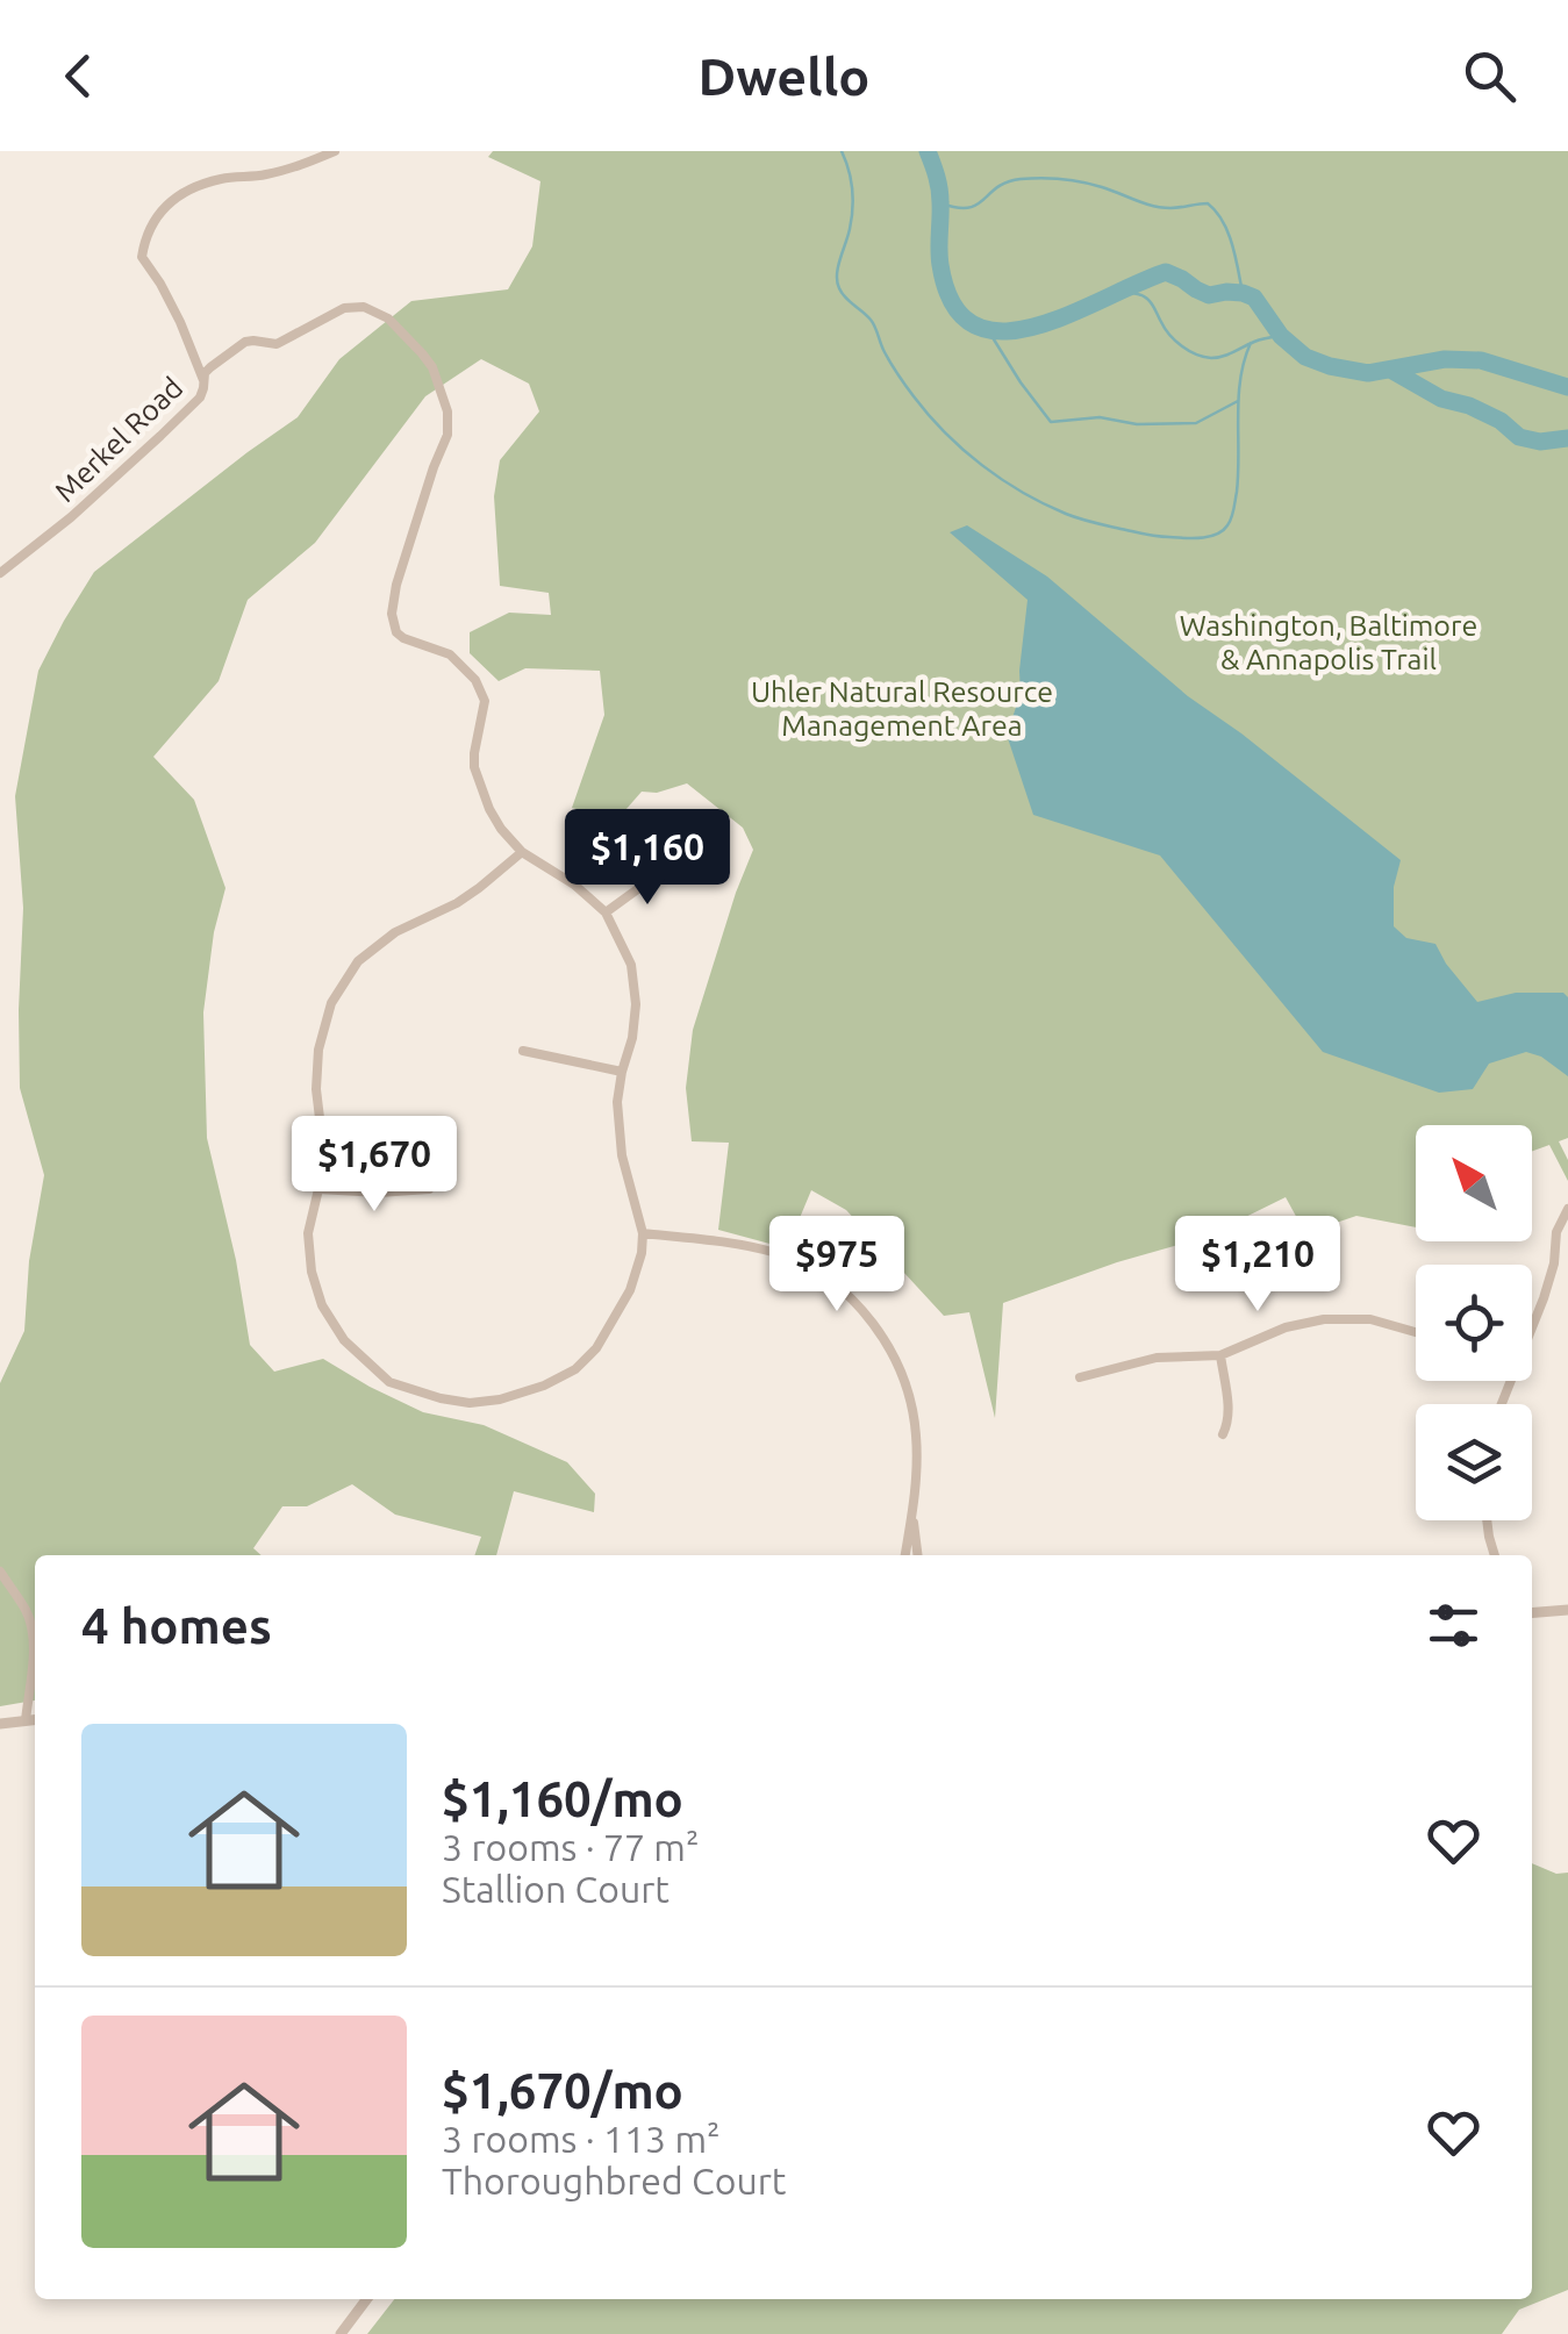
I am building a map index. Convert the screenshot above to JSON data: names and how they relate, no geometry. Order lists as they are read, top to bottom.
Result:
{
  "streets": {
    "street": ["Merkel Road"]
  },
  "parks": ["Washington, Baltimore & Annapolis Trail", "Uhler Natural Resource Management Area"],
  "north": "top left",
  "page": {
    "header": "Dwello",
    "price": [
      "$1,160",
      "$1,670",
      "$975",
      "$1,210"
    ],
    "heading": "4 homes",
    "list": [
      {
        "name": "$1,160/mo",
        "note": "3 rooms · 77 m² · Stallion Court"
      },
      {
        "name": "$1,670/mo",
        "note": "3 rooms · 113 m² · Thoroughbred Court"
      }
    ]
  }
}
